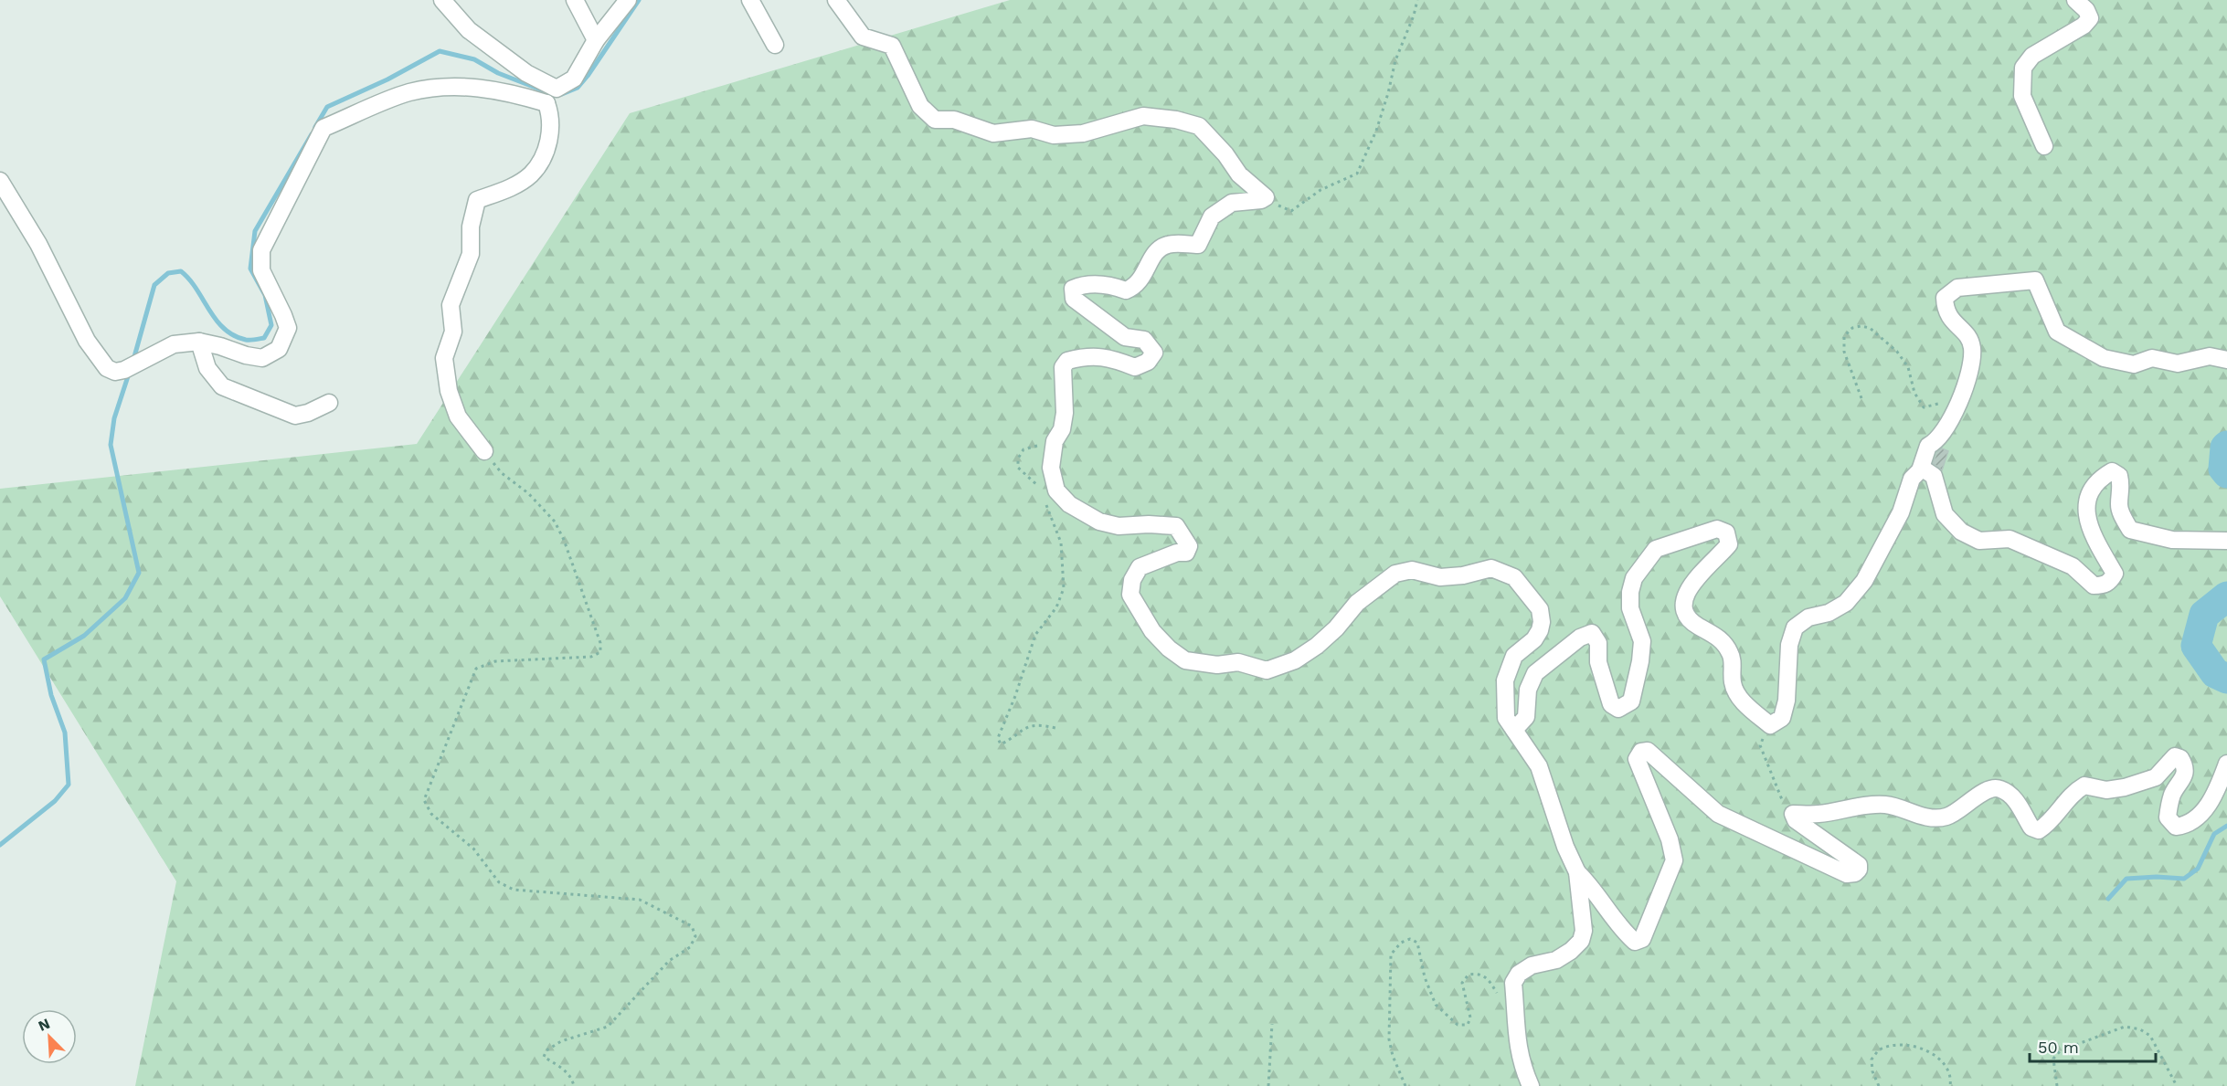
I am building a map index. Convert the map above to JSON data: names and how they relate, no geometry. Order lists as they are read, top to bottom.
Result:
{
  "scale_bar": "50 m",
  "north": "top left"
}
